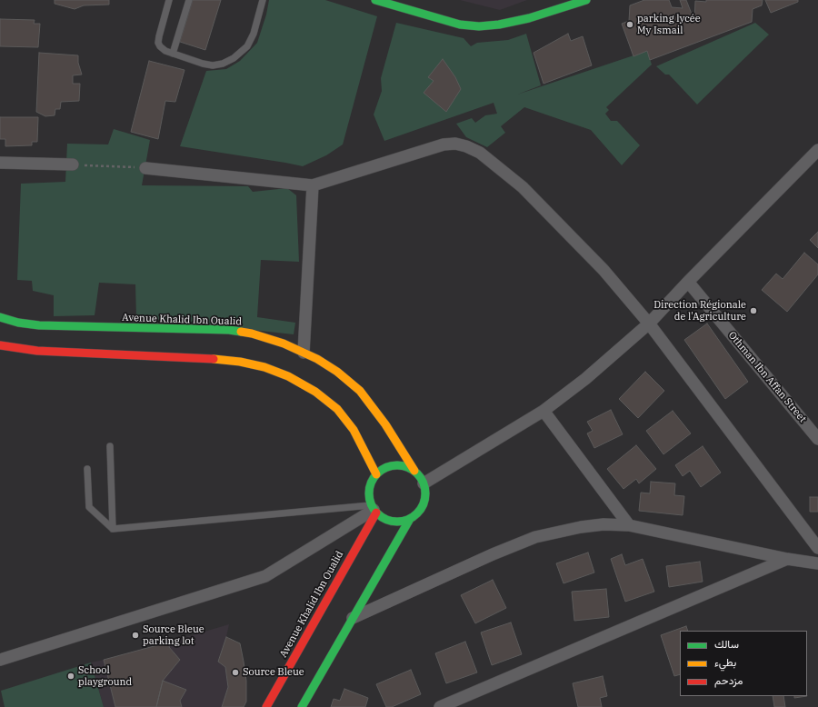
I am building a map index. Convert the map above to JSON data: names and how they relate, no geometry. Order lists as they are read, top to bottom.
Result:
{
  "streets": {
    "main road": ["Avenue Khalid Ibn Oualid"],
    "street": ["Othman Ibn Affan Street"]
  },
  "places": [
    "parking lycée My Ismail",
    "Direction Régionale de l'Agriculture",
    "Source Bleue parking lot",
    "Source Bleue",
    "School playground"
  ],
  "legend": ["سالك", "بطيء", "مزدحم"]
}
